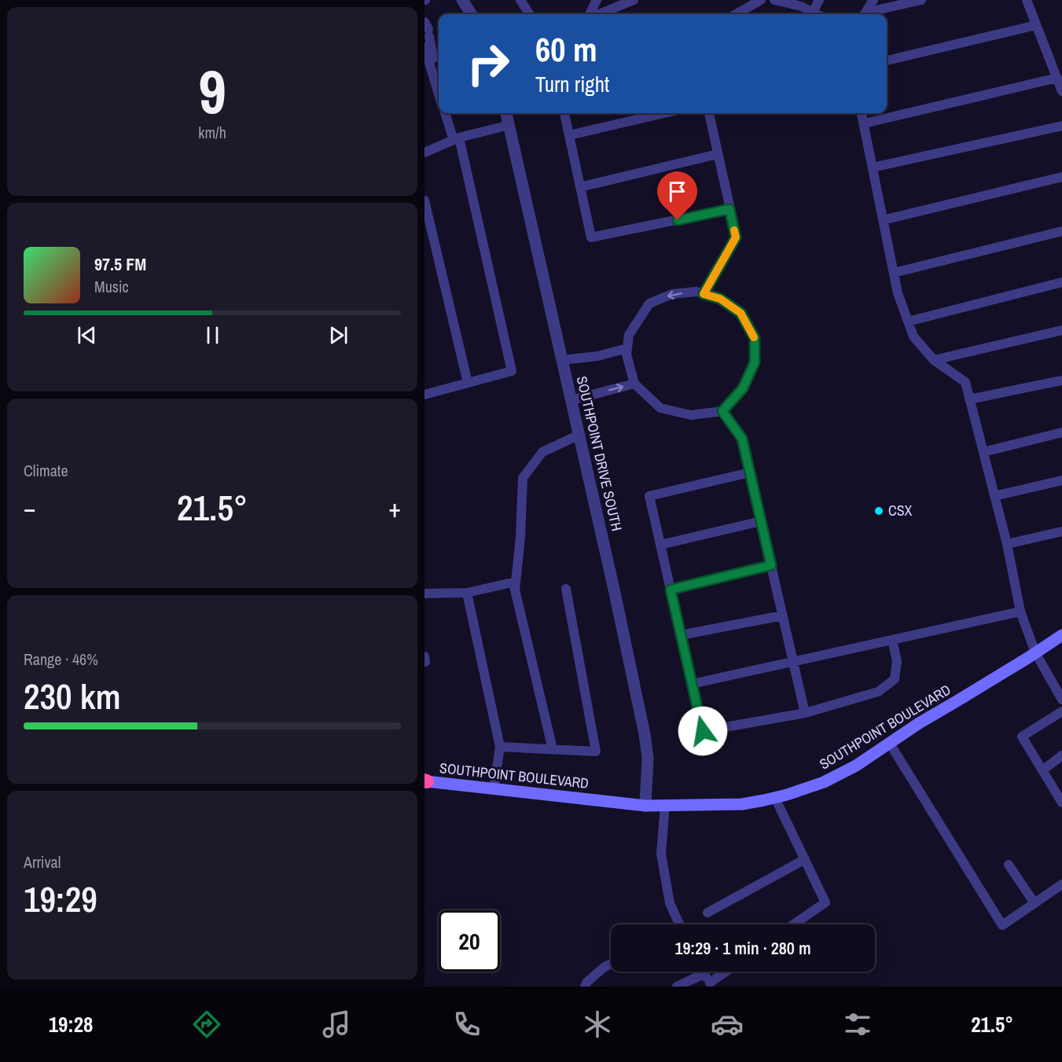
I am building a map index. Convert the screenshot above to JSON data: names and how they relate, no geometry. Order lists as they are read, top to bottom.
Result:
{
  "streets": {
    "street": ["SOUTHPOINT DRIVE SOUTH", "SOUTHPOINT BOULEVARD"]
  },
  "crossings": [
    ["SOUTHPOINT DRIVE SOUTH", "SOUTHPOINT BOULEVARD"]
  ],
  "places": ["CSX"],
  "page": {
    "tile": [
      ["9", "km/h"],
      "Climate",
      ["Range · 46%", "230 km"],
      ["Arrival", "19:29"]
    ],
    "turn": ["60 m", "Turn right"],
    "song": ["97.5 FM", "Music"],
    "heat": ["−", "21.5°", "+"],
    "limit": "20",
    "trip": "19:29 · 1 min · 280 m",
    "tabs": ["19:28", "21.5°"]
  }
}
